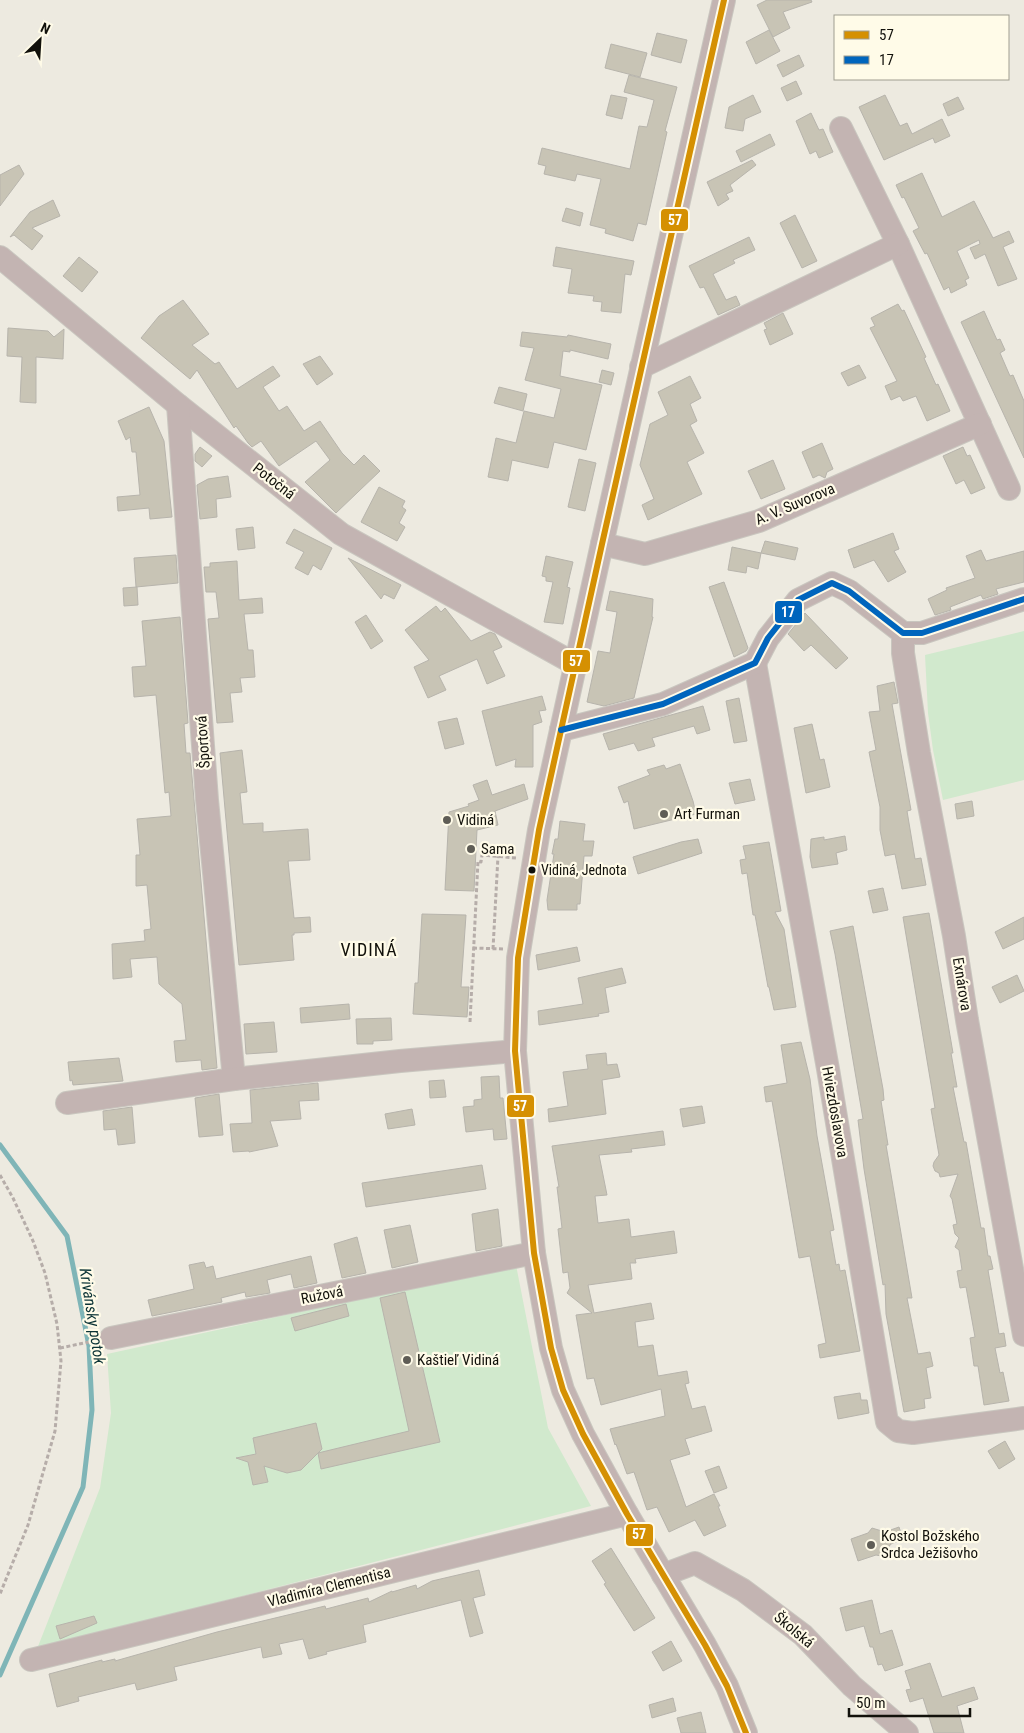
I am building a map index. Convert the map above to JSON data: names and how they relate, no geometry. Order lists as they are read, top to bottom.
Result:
{
  "streets": {
    "street": [
      "Potočná",
      "A. V. Suvorova",
      "Športová",
      "Exnárova",
      "Hviezdoslavova",
      "Ružová",
      "Vladimíra Clementisa",
      "Školská"
    ]
  },
  "crossings": [
    ["Potočná", "Športová"]
  ],
  "districts": ["VIDINÁ"],
  "water": ["Krivánsky potok"],
  "places": [
    "Art Furman",
    "Vidiná",
    "Sama",
    "Vidiná, Jednota",
    "Kaštieľ Vidiná",
    "Kostol Božského Srdca Ježišovho"
  ],
  "lines": ["transit line 57", "transit line 17"],
  "legend": ["57", "17"],
  "scale_bar": "50 m",
  "north": "top right"
}
